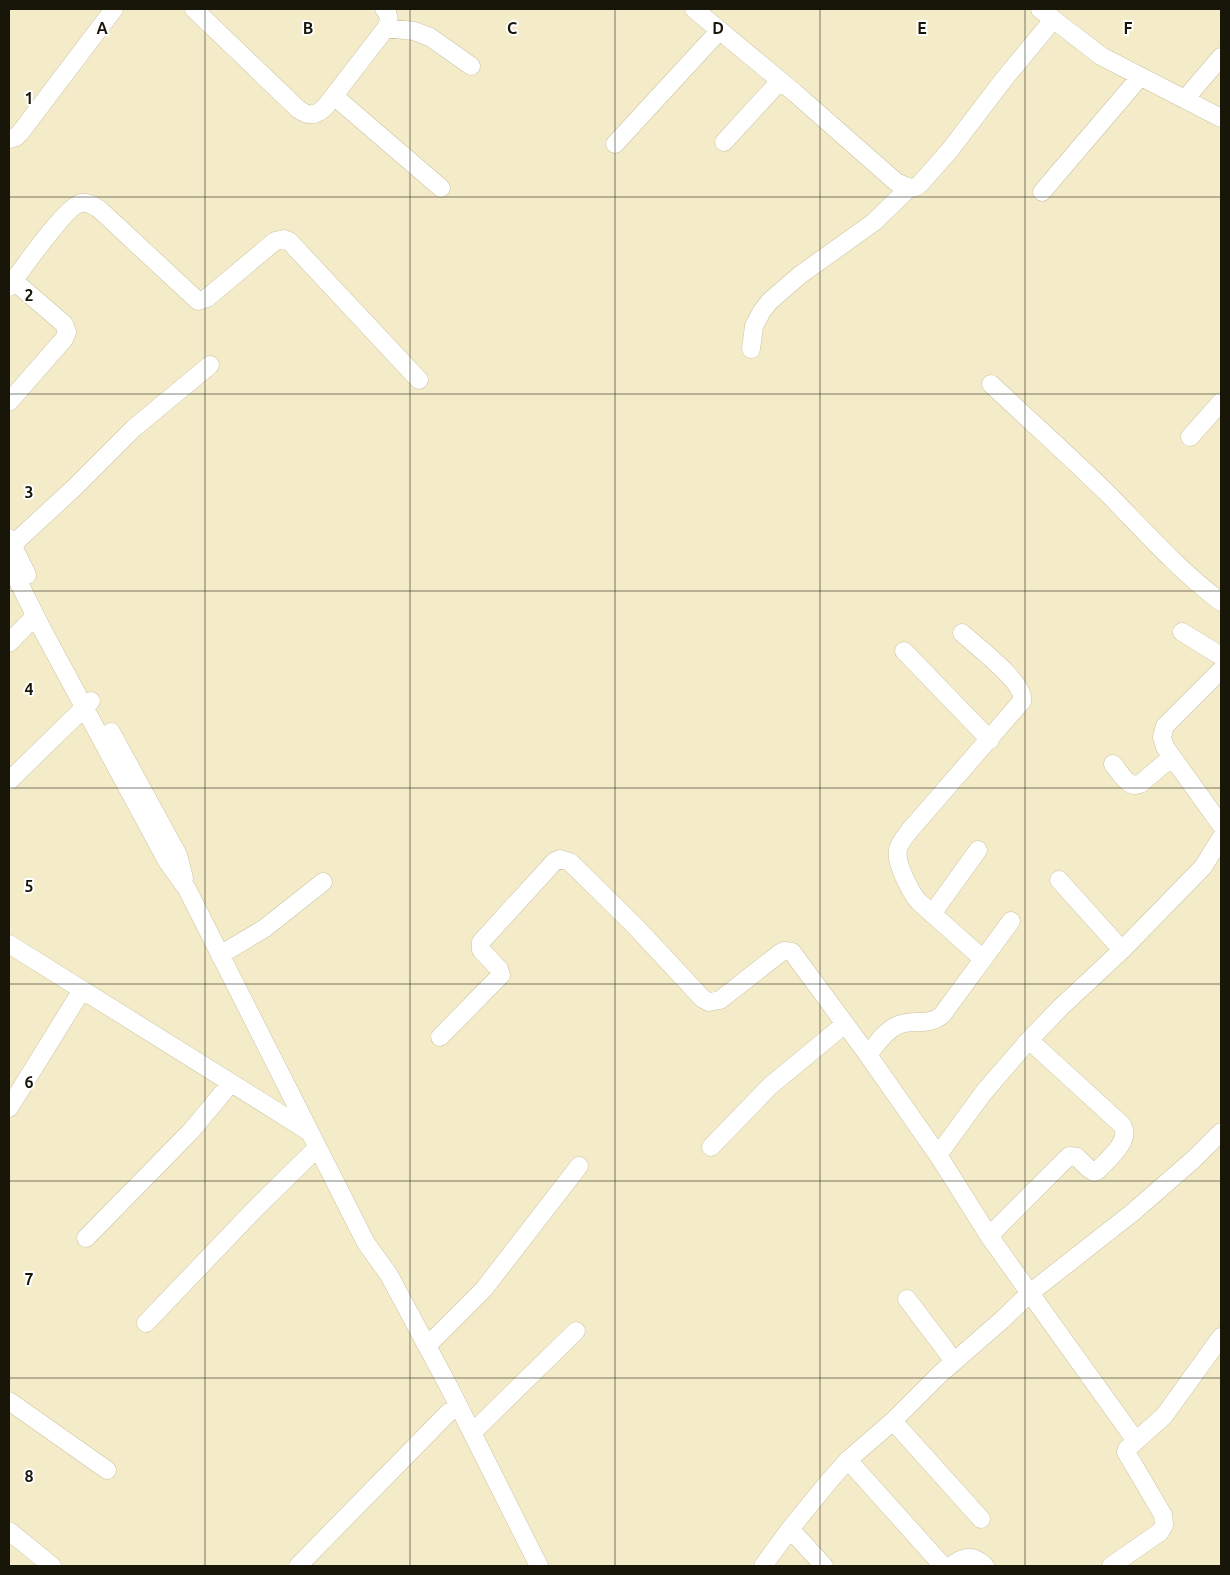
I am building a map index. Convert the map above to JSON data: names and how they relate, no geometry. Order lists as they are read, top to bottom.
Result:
{
  "grid": {
    "columns": [
      "A",
      "B",
      "C",
      "D",
      "E",
      "F"
    ],
    "rows": [
      "1",
      "2",
      "3",
      "4",
      "5",
      "6",
      "7",
      "8"
    ]
  }
}
